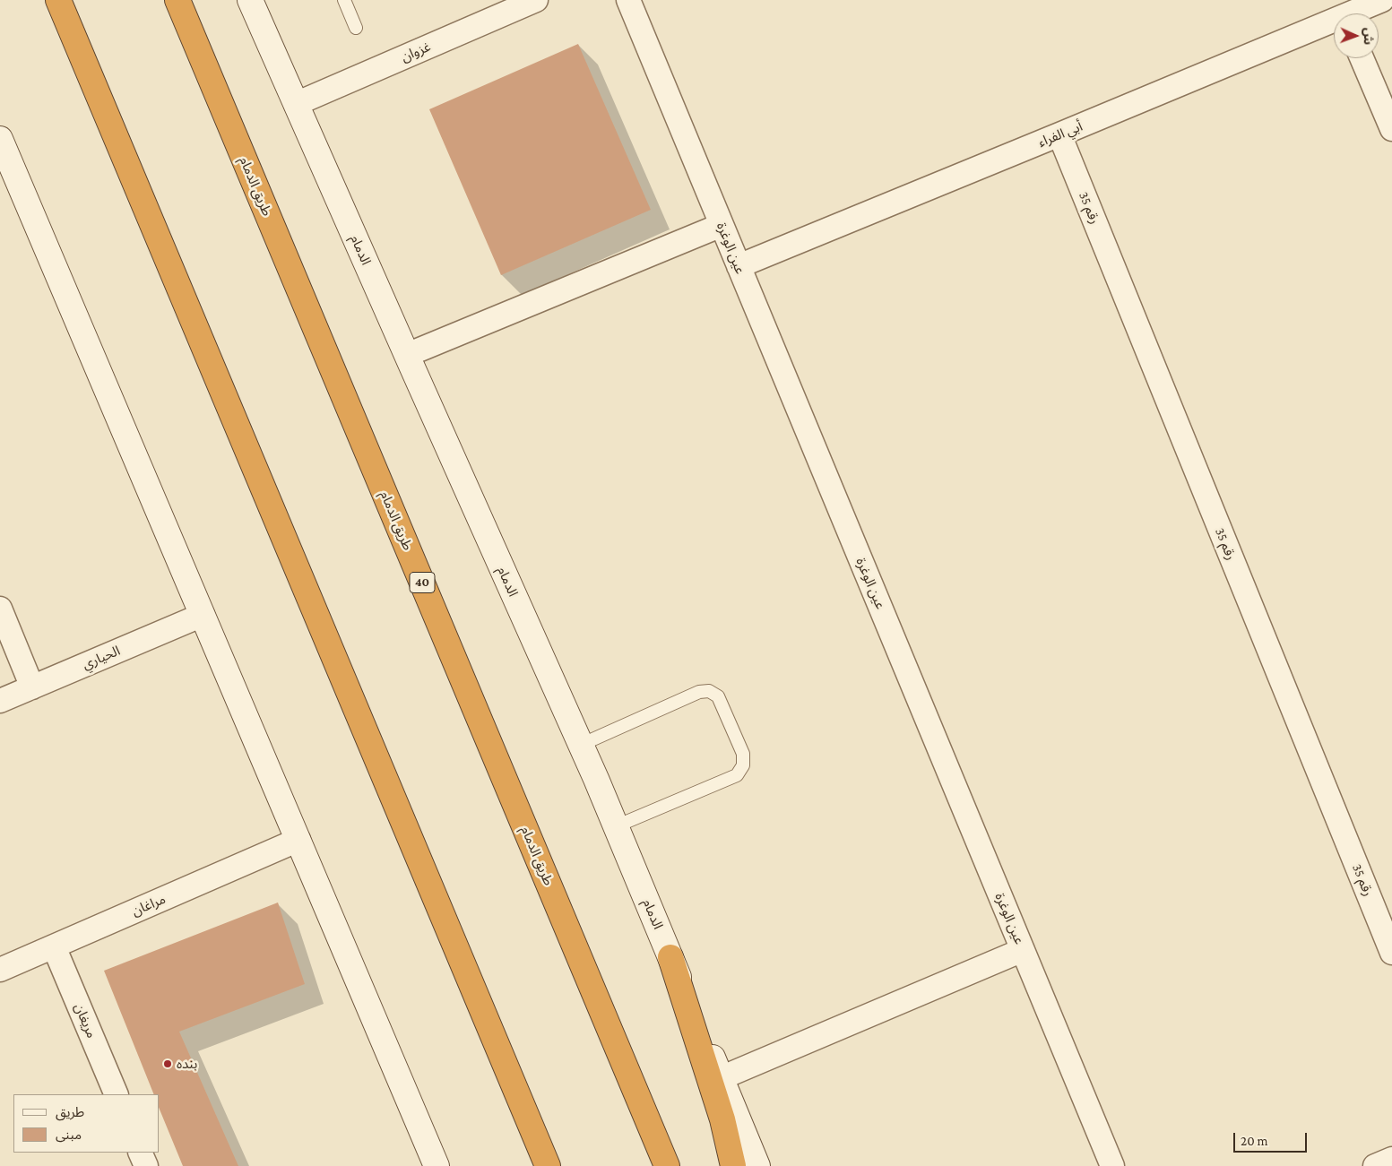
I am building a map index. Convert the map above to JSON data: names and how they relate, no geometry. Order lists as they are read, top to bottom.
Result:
{
  "streets": {
    "highway": ["طريق الدمام", "40"],
    "street": [
      "غزوان",
      "أبي الفراء",
      "رقم 35",
      "عين الوغرة",
      "الدمام",
      "الحياري",
      "مراغان",
      "مريغان"
    ]
  },
  "crossings": [
    ["غزوان", "الدمام"],
    ["أبي الفراء", "رقم 35"],
    ["أبي الفراء", "عين الوغرة"],
    ["مراغان", "مريغان"]
  ],
  "places": ["بنده"],
  "legend": ["طريق", "مبنى"],
  "scale_bar": "20 m",
  "north": "right"
}
